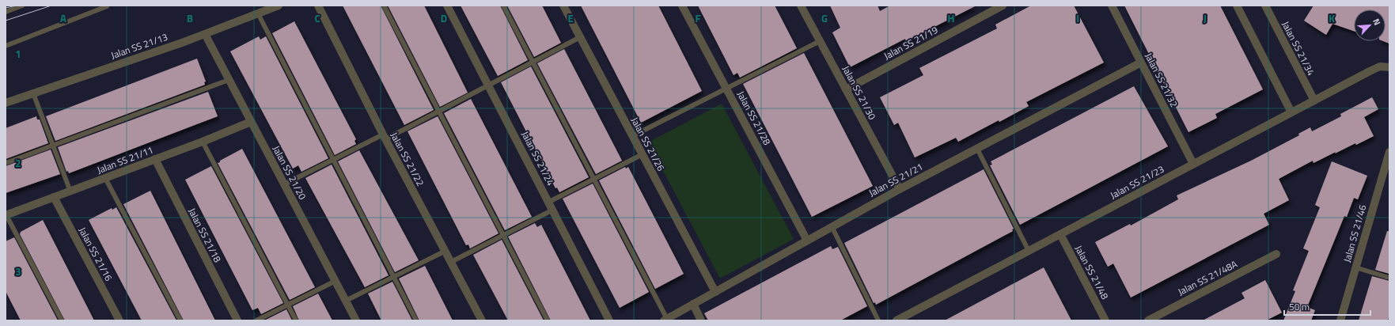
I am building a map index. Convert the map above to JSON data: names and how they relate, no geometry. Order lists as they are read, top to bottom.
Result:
{
  "streets": {
    "street": [
      "Jalan SS 21/19",
      "Jalan SS 21/13",
      "Jalan SS 21/34",
      "Jalan SS 21/32",
      "Jalan SS 21/30",
      "Jalan SS 21/28",
      "Jalan SS 21/26",
      "Jalan SS 21/24",
      "Jalan SS 21/22",
      "Jalan SS 21/11",
      "Jalan SS 21/20",
      "Jalan SS 21/21",
      "Jalan SS 21/23",
      "Jalan SS 21/46",
      "Jalan SS 21/18",
      "Jalan SS 21/16",
      "Jalan SS 21/48",
      "Jalan SS 21/48A"
    ]
  },
  "crossings": [
    ["Jalan SS 21/19", "Jalan SS 21/30"],
    ["Jalan SS 21/13", "Jalan SS 21/20"],
    ["Jalan SS 21/34", "Jalan SS 21/23"],
    ["Jalan SS 21/32", "Jalan SS 21/21"],
    ["Jalan SS 21/32", "Jalan SS 21/23"],
    ["Jalan SS 21/30", "Jalan SS 21/21"],
    ["Jalan SS 21/28", "Jalan SS 21/21"],
    ["Jalan SS 21/26", "Jalan SS 21/21"],
    ["Jalan SS 21/11", "Jalan SS 21/20"],
    ["Jalan SS 21/11", "Jalan SS 21/18"],
    ["Jalan SS 21/11", "Jalan SS 21/16"],
    ["Jalan SS 21/23", "Jalan SS 21/48"]
  ],
  "scale_bar": "50 m",
  "north": "top right",
  "grid": {
    "columns": [
      "A",
      "B",
      "C",
      "D",
      "E",
      "F",
      "G",
      "H",
      "I",
      "J",
      "K"
    ],
    "rows": ["1", "2", "3"]
  }
}
